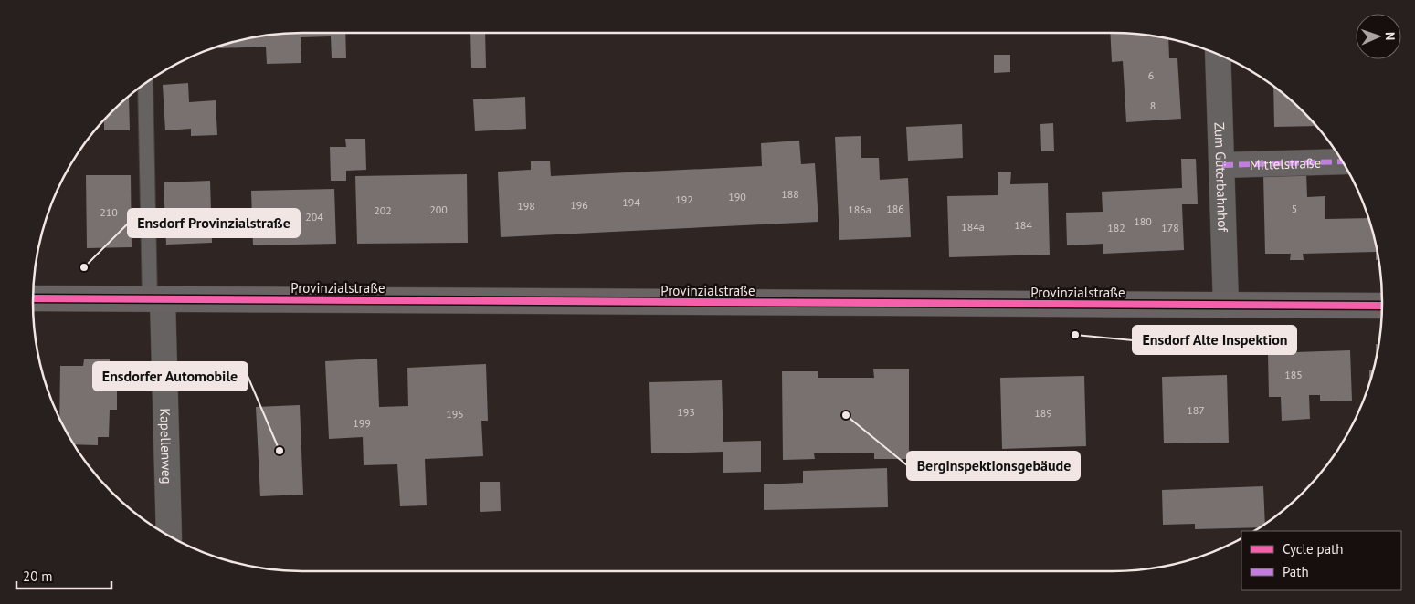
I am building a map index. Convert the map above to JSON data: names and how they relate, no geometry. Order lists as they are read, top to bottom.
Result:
{
  "streets": {
    "main road": ["Provinzialstraße"],
    "street": ["Mittelstraße", "Zum Güterbahnhof", "Kapellenweg"]
  },
  "crossings": [
    ["Mittelstraße", "Zum Güterbahnhof"],
    ["Zum Güterbahnhof", "Provinzialstraße"],
    ["Provinzialstraße", "Kapellenweg"]
  ],
  "places": [
    "Ensdorf Provinzialstraße",
    "Ensdorf Alte Inspektion",
    "Berginspektionsgebäude",
    "Ensdorfer Automobile"
  ],
  "house_numbers": [
    "6",
    "8",
    "188",
    "190",
    "192",
    "194",
    "196",
    "198",
    "186",
    "5",
    "200",
    "186a",
    "202",
    "210",
    "204",
    "180",
    "184",
    "184a",
    "182",
    "178",
    "185",
    "187",
    "193",
    "189",
    "195",
    "199"
  ],
  "legend": ["Cycle path", "Path"],
  "scale_bar": "20 m",
  "north": "right"
}
